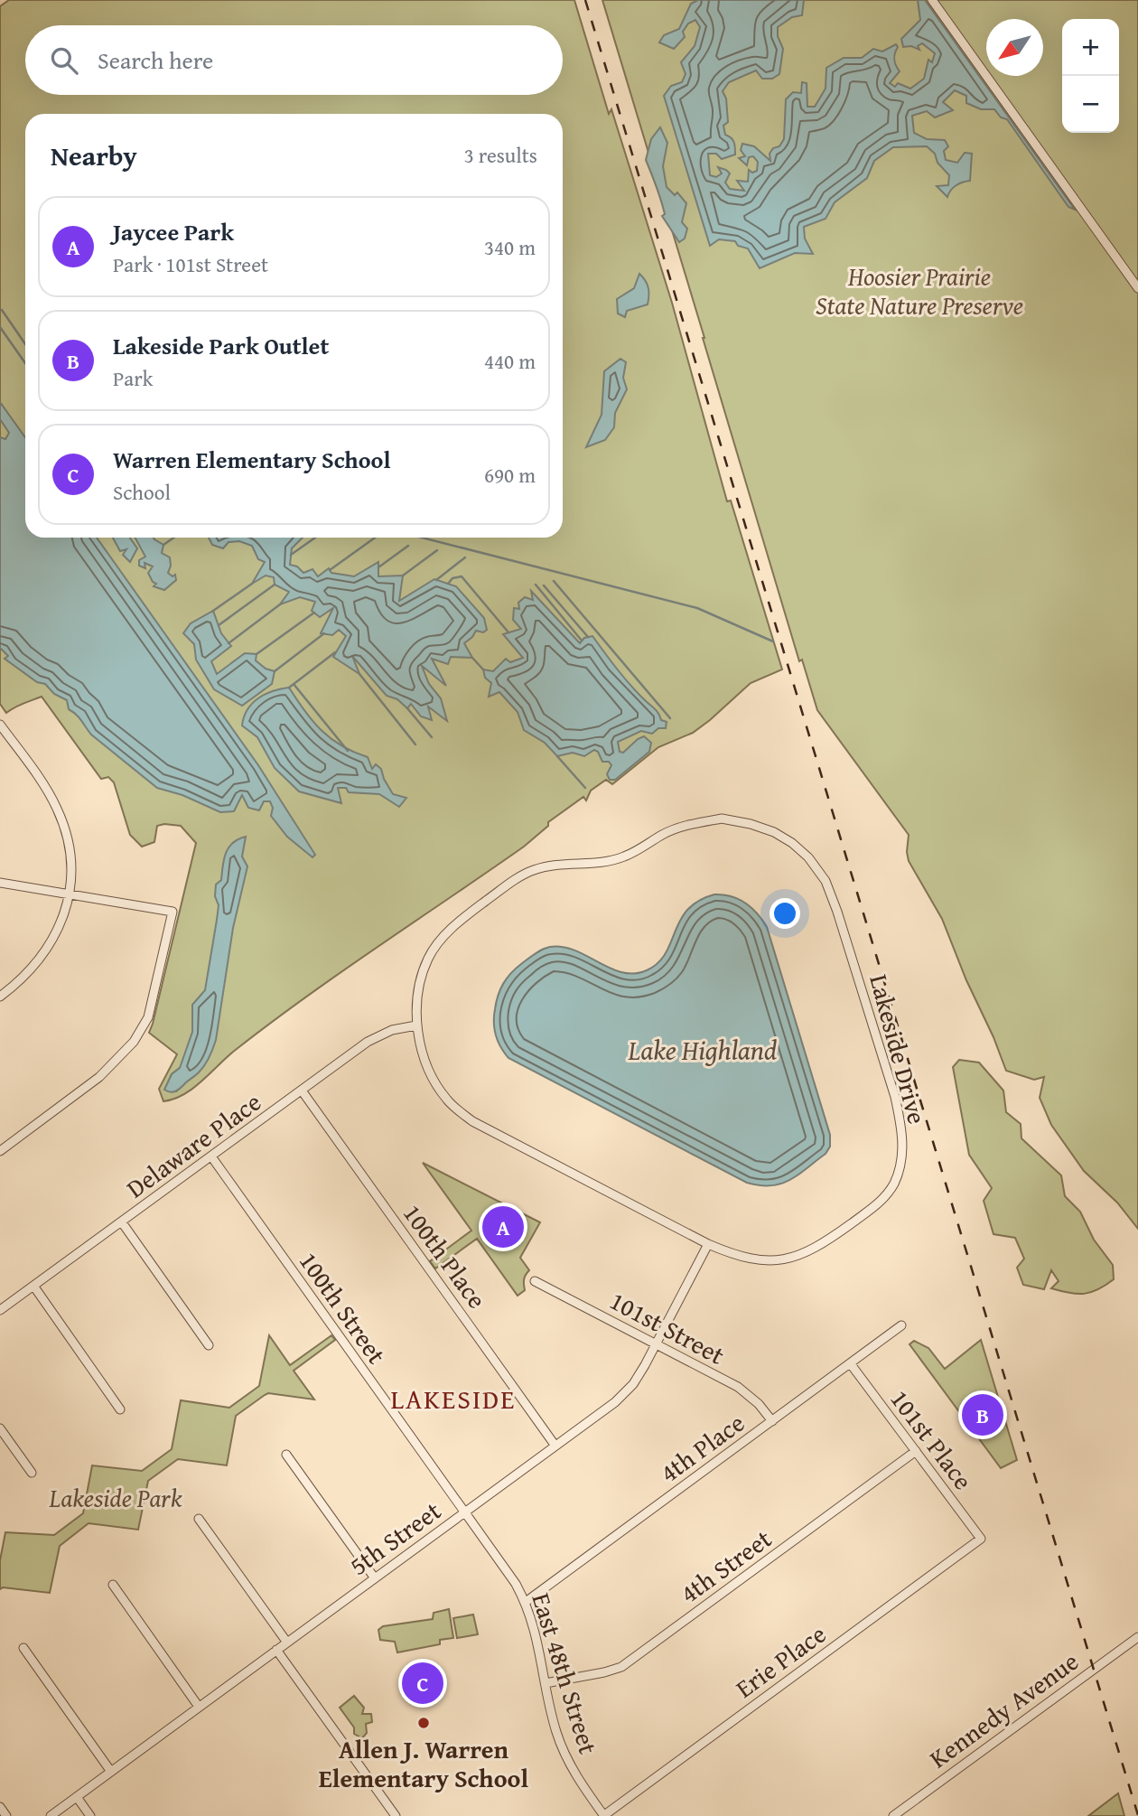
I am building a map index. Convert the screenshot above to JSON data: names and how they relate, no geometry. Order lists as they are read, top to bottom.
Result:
{
  "streets": {
    "street": [
      "Lakeside Drive",
      "Delaware Place",
      "100th Place",
      "100th Street",
      "101st Street",
      "101st Place",
      "4th Place",
      "5th Street",
      "4th Street",
      "Erie Place",
      "East 48th Street",
      "Kennedy Avenue"
    ]
  },
  "crossings": [
    ["Lakeside Drive", "Delaware Place"],
    ["Lakeside Drive", "5th Street"],
    ["Delaware Place", "100th Place"],
    ["Delaware Place", "100th Street"],
    ["100th Place", "5th Street"],
    ["100th Street", "5th Street"],
    ["100th Street", "East 48th Street"],
    ["101st Street", "4th Place"],
    ["101st Street", "5th Street"],
    ["101st Place", "4th Place"],
    ["101st Place", "4th Street"],
    ["101st Place", "Erie Place"],
    ["4th Place", "East 48th Street"],
    ["5th Street", "East 48th Street"],
    ["4th Street", "East 48th Street"],
    ["Erie Place", "East 48th Street"]
  ],
  "districts": ["LAKESIDE"],
  "water": ["Lake Highland"],
  "parks": ["Hoosier Prairie State Nature Preserve", "Lakeside Park"],
  "places": ["Allen J. Warren Elementary School"],
  "north": "bottom left",
  "page": {
    "map_buttons": ["+", "−"],
    "search": "Search here",
    "heading": ["Nearby", "3 results"],
    "list": [
      {
        "mark": "A",
        "name": "Jaycee Park",
        "note": "Park · 101st Street",
        "value": "340 m"
      },
      {
        "mark": "B",
        "name": "Lakeside Park Outlet",
        "note": "Park",
        "value": "440 m"
      },
      {
        "mark": "C",
        "name": "Warren Elementary School",
        "note": "School",
        "value": "690 m"
      }
    ],
    "pins": ["A", "B", "C"]
  }
}
